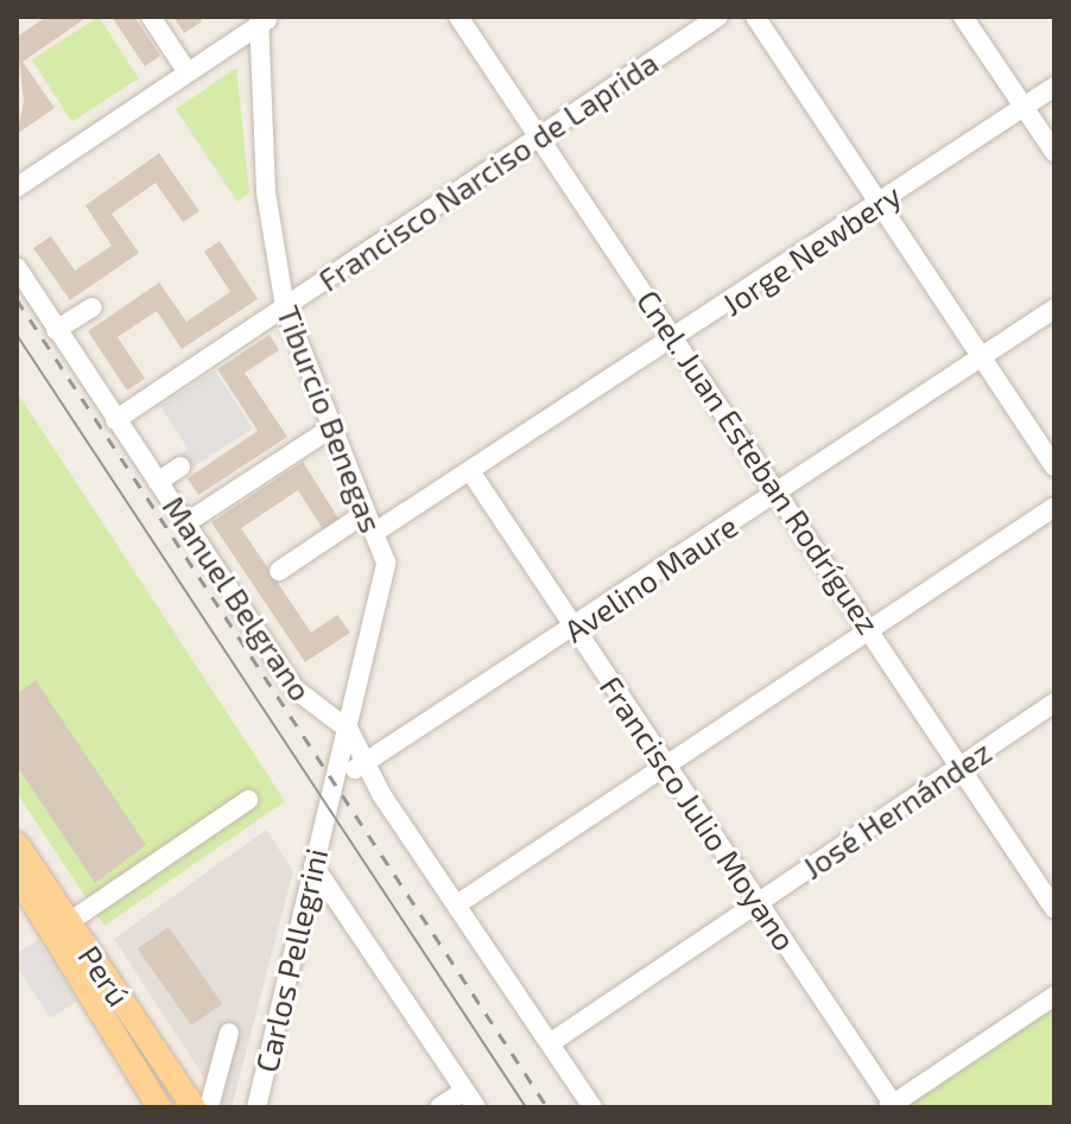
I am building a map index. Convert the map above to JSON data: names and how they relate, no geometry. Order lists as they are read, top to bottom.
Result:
{
  "streets": {
    "main road": ["Perú"],
    "street": [
      "Francisco Narciso de Laprida",
      "Jorge Newbery",
      "Tiburcio Benegas",
      "Cnel. Juan Esteban Rodríguez",
      "Avelino Maure",
      "Manuel Belgrano",
      "José Hernández",
      "Francisco Julio Moyano",
      "Carlos Pellegrini"
    ]
  },
  "crossings": [
    ["Francisco Narciso de Laprida", "Tiburcio Benegas"],
    ["Francisco Narciso de Laprida", "Cnel. Juan Esteban Rodríguez"],
    ["Francisco Narciso de Laprida", "Manuel Belgrano"],
    ["Jorge Newbery", "Tiburcio Benegas"],
    ["Jorge Newbery", "Cnel. Juan Esteban Rodríguez"],
    ["Jorge Newbery", "Francisco Julio Moyano"],
    ["Tiburcio Benegas", "Avelino Maure"],
    ["Tiburcio Benegas", "Manuel Belgrano"],
    ["Tiburcio Benegas", "Carlos Pellegrini"],
    ["Cnel. Juan Esteban Rodríguez", "Avelino Maure"],
    ["Cnel. Juan Esteban Rodríguez", "José Hernández"],
    ["Avelino Maure", "Francisco Julio Moyano"],
    ["José Hernández", "Francisco Julio Moyano"]
  ]
}
